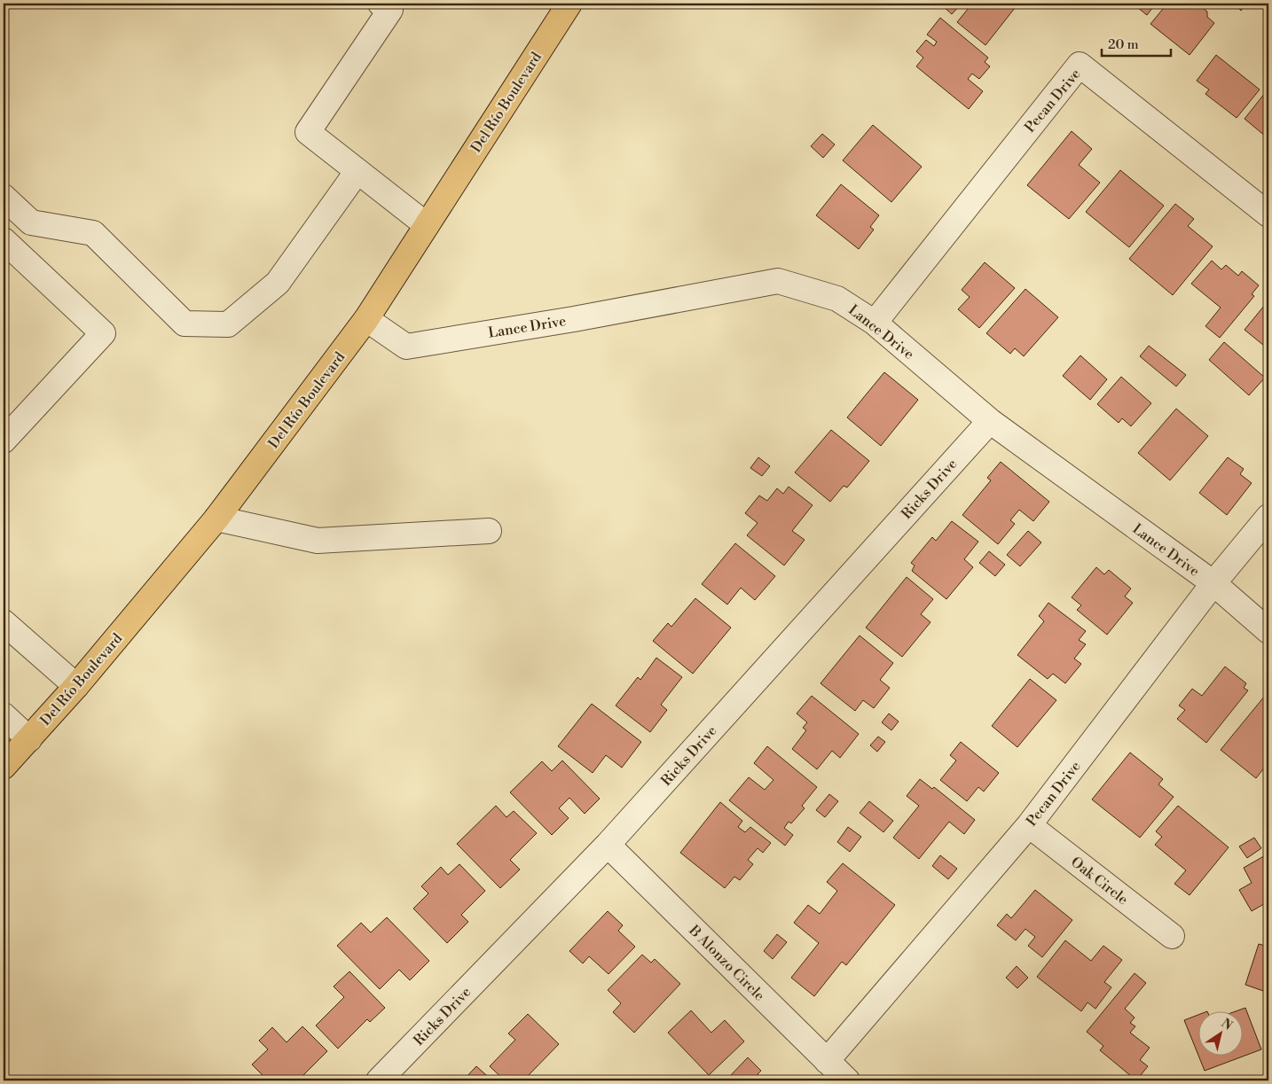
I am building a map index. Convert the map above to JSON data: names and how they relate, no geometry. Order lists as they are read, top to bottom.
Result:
{
  "streets": {
    "main road": ["Del Río Boulevard"],
    "street": [
      "Pecan Drive",
      "Lance Drive",
      "Ricks Drive",
      "Oak Circle",
      "B Alonzo Circle"
    ]
  },
  "crossings": [
    ["Pecan Drive", "Lance Drive"],
    ["Pecan Drive", "Oak Circle"],
    ["Pecan Drive", "B Alonzo Circle"],
    ["Del Río Boulevard", "Lance Drive"],
    ["Lance Drive", "Ricks Drive"],
    ["Ricks Drive", "B Alonzo Circle"]
  ],
  "scale_bar": "20 m",
  "north": "top right"
}
